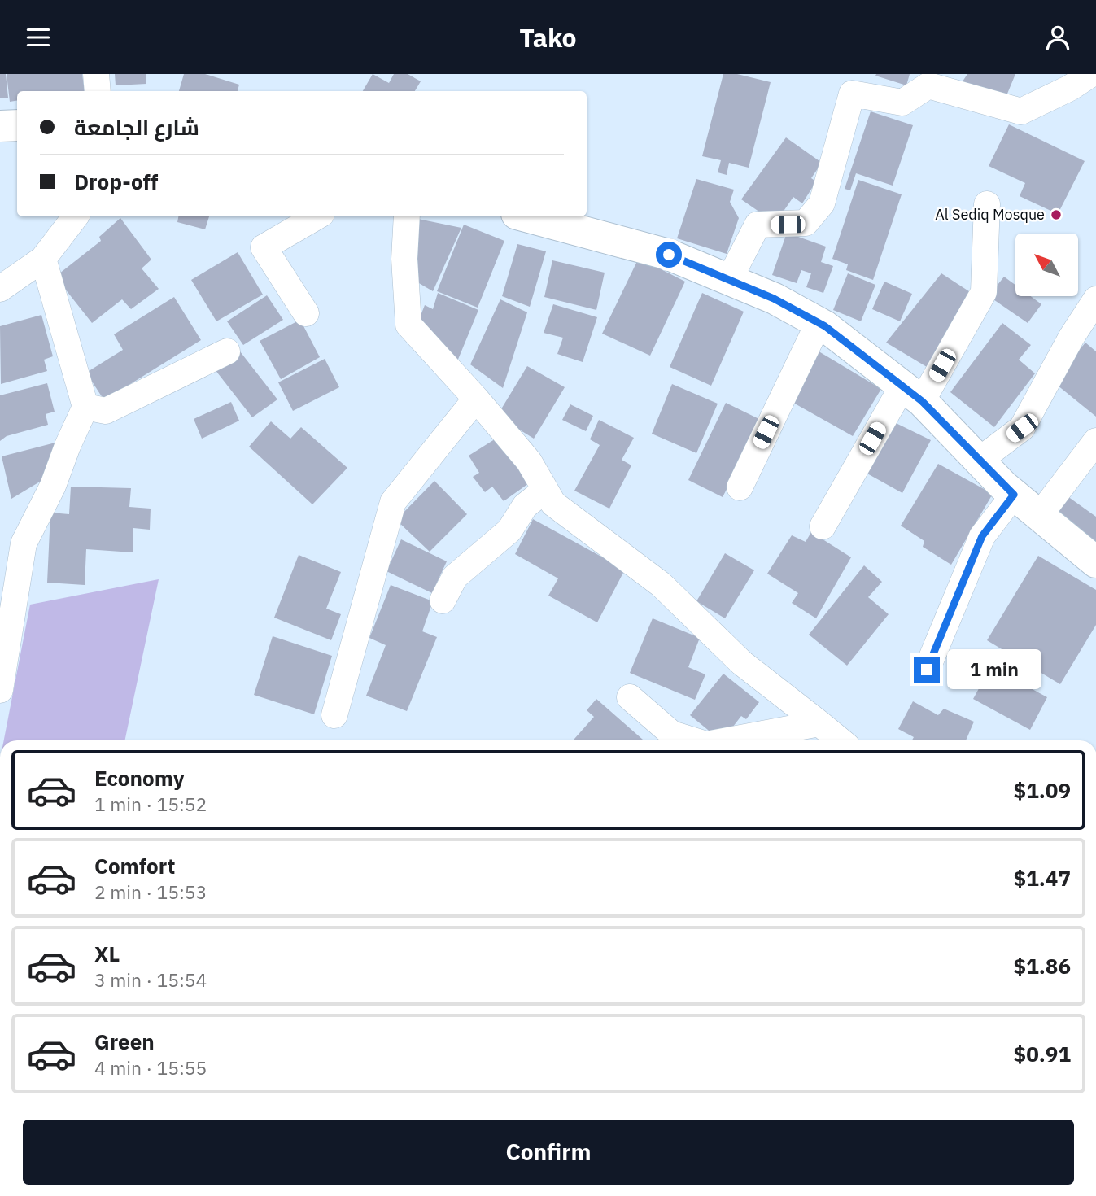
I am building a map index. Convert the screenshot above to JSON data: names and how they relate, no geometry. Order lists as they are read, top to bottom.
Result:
{
  "places": ["Al Sediq Mosque"],
  "north": "top left",
  "page": {
    "header": "Tako",
    "banner": ["شارع الجامعة", "Drop-off"],
    "bubble": "1 min",
    "list": [
      {
        "name": "Economy",
        "note": "1 min · 15:52",
        "value": "$1.09"
      },
      {
        "name": "Comfort",
        "note": "2 min · 15:53",
        "value": "$1.47"
      },
      {
        "name": "XL",
        "note": "3 min · 15:54",
        "value": "$1.86"
      },
      {
        "name": "Green",
        "note": "4 min · 15:55",
        "value": "$0.91"
      }
    ],
    "buttons": "Confirm"
  }
}
